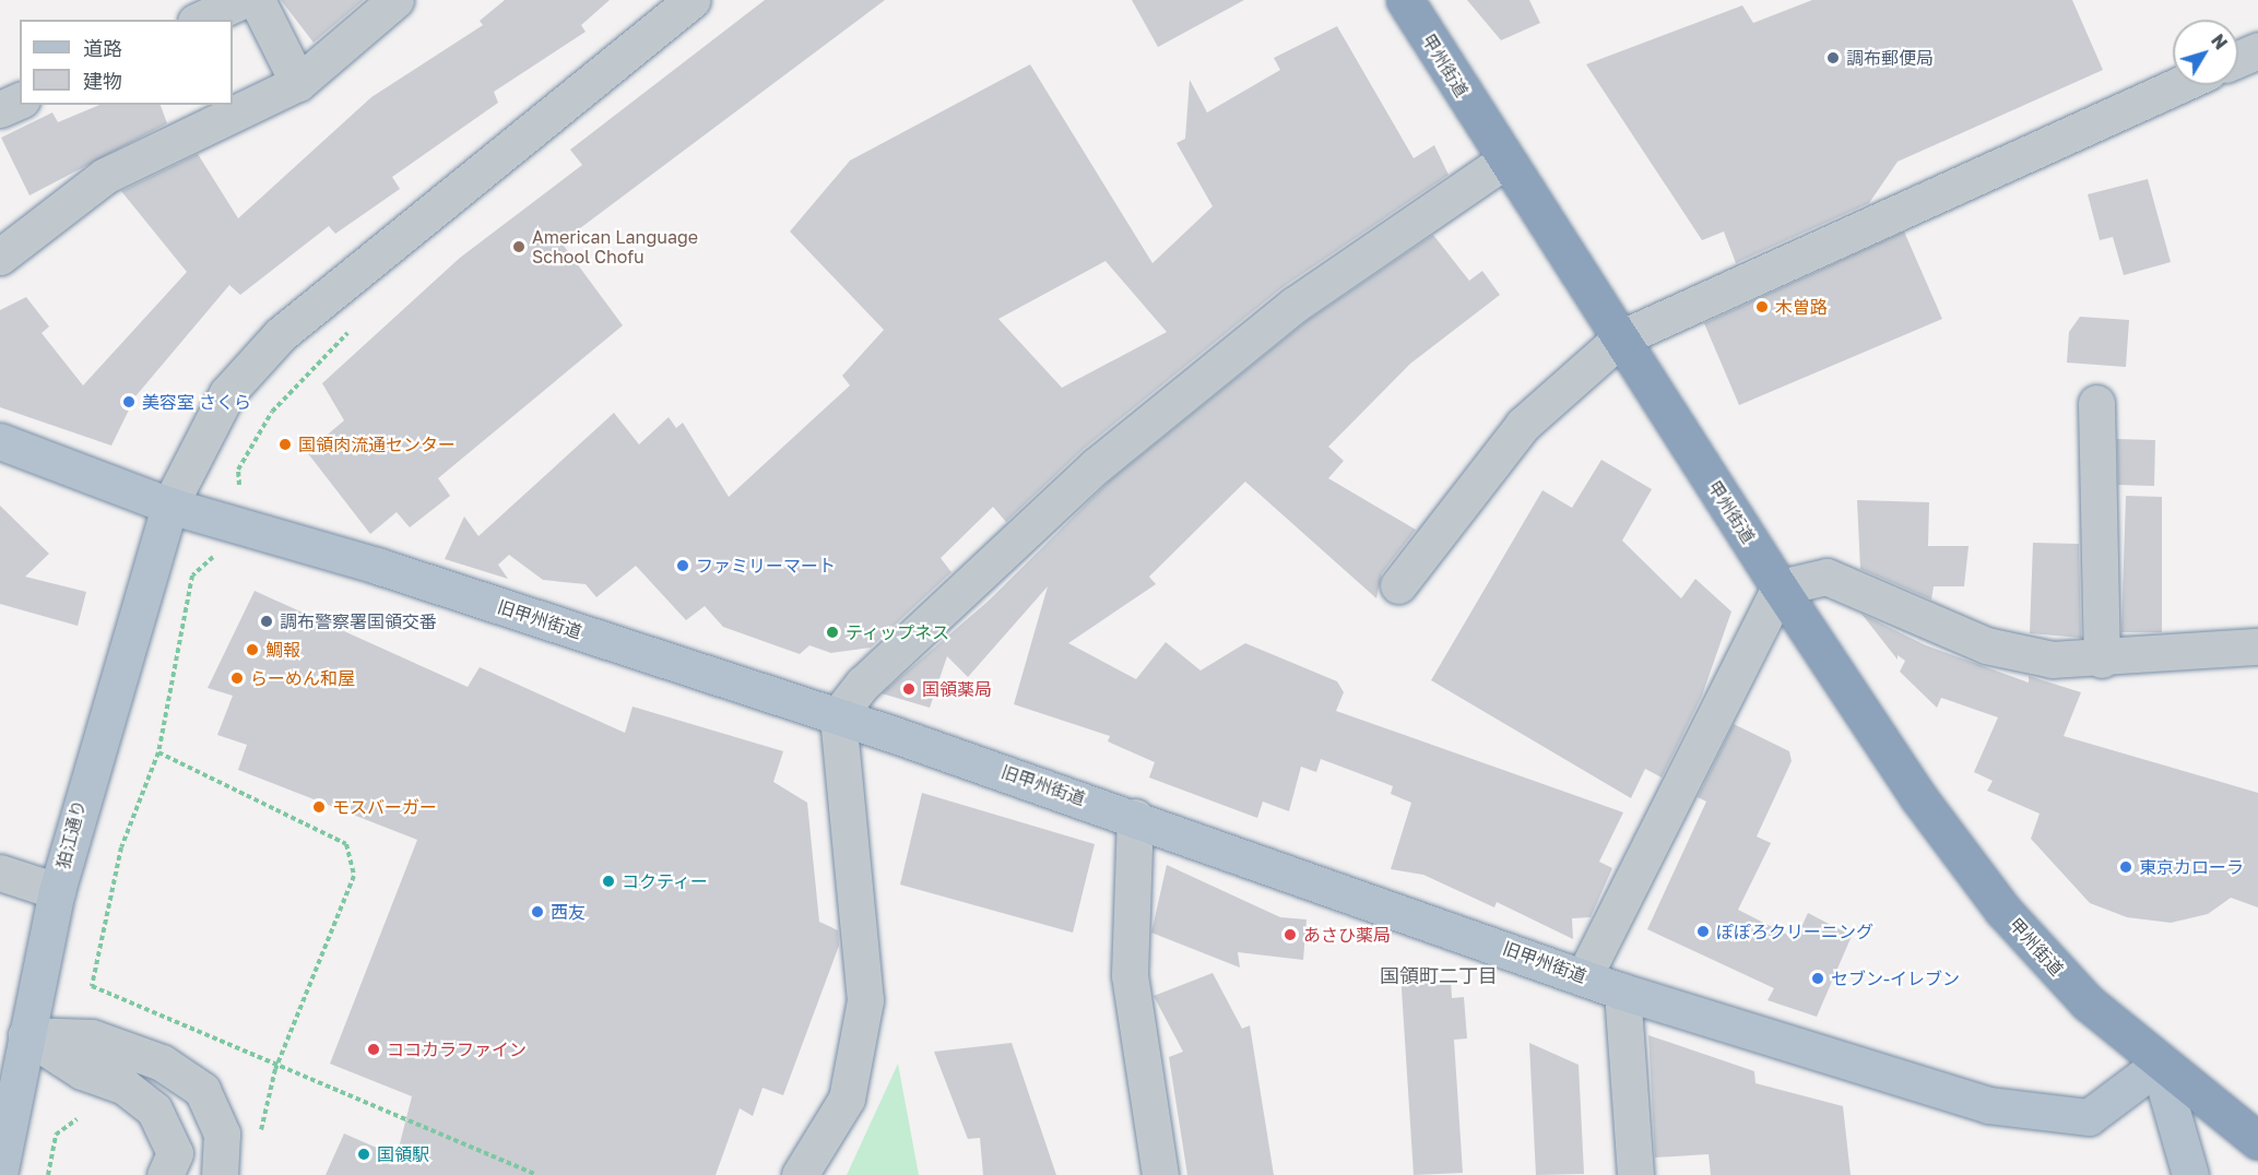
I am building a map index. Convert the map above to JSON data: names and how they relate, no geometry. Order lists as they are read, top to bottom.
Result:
{
  "streets": {
    "highway": ["甲州街道"],
    "main road": ["旧甲州街道", "狛江通り"]
  },
  "crossings": [
    ["甲州街道", "旧甲州街道"],
    ["旧甲州街道", "狛江通り"]
  ],
  "districts": ["国領町二丁目"],
  "places": [
    "調布郵便局",
    "American Language School Chofu",
    "木曽路",
    "美容室 さくら",
    "国領肉流通センター",
    "ファミリーマート",
    "調布警察署国領交番",
    "ティップネス",
    "鯛報",
    "らーめん和屋",
    "国領薬局",
    "モスバーガー",
    "東京カローラ",
    "コクティー",
    "西友",
    "ぽぽろクリーニング",
    "あさひ薬局",
    "セブン-イレブン",
    "ココカラファイン",
    "国領駅"
  ],
  "legend": ["道路", "建物"],
  "north": "top right"
}
